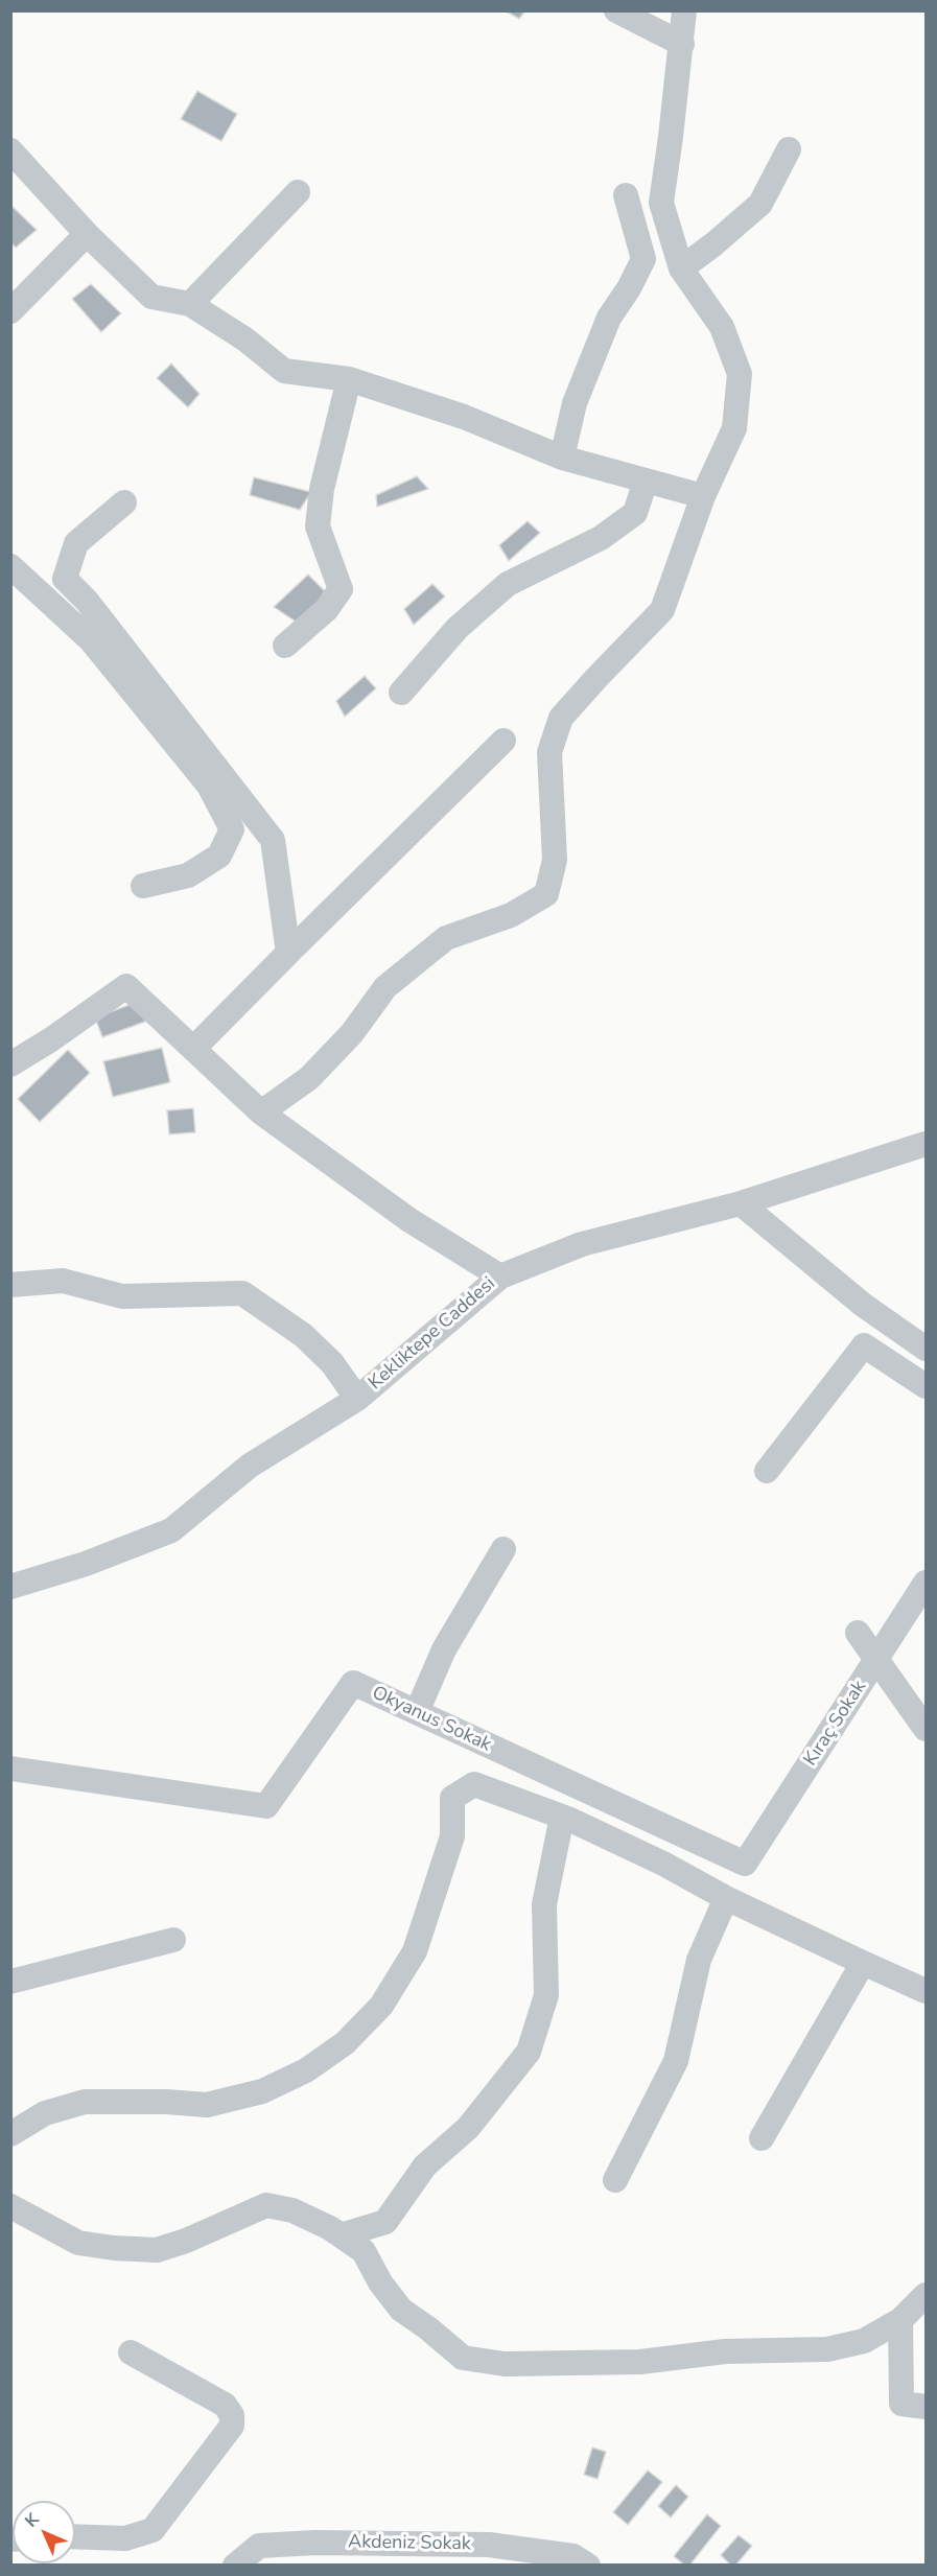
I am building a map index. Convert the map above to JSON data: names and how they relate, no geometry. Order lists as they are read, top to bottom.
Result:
{
  "streets": {
    "street": [
      "Kekliktepe Caddesi",
      "Okyanus Sokak",
      "Kıraç Sokak",
      "Akdeniz Sokak"
    ]
  },
  "crossings": [
    ["Okyanus Sokak", "Kıraç Sokak"]
  ],
  "north": "top left"
}
